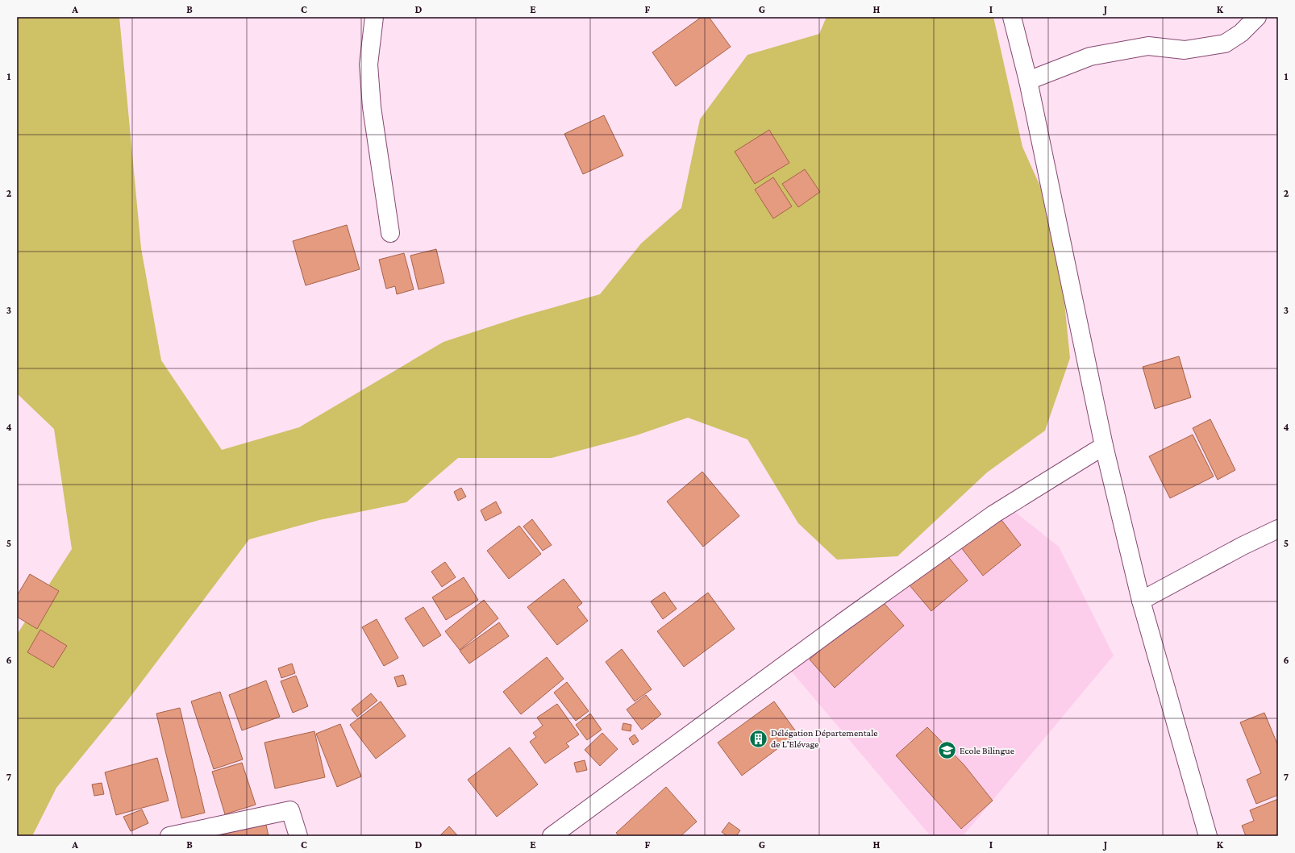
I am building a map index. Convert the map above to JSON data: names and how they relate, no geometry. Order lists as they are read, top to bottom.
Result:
{
  "places": {
    "building": ["Délégation Départementale de L'Elévage"],
    "school or university": ["Ecole Bilingue"]
  },
  "grid": {
    "columns": [
      "A",
      "B",
      "C",
      "D",
      "E",
      "F",
      "G",
      "H",
      "I",
      "J",
      "K"
    ],
    "rows": [
      "1",
      "2",
      "3",
      "4",
      "5",
      "6",
      "7"
    ]
  }
}
